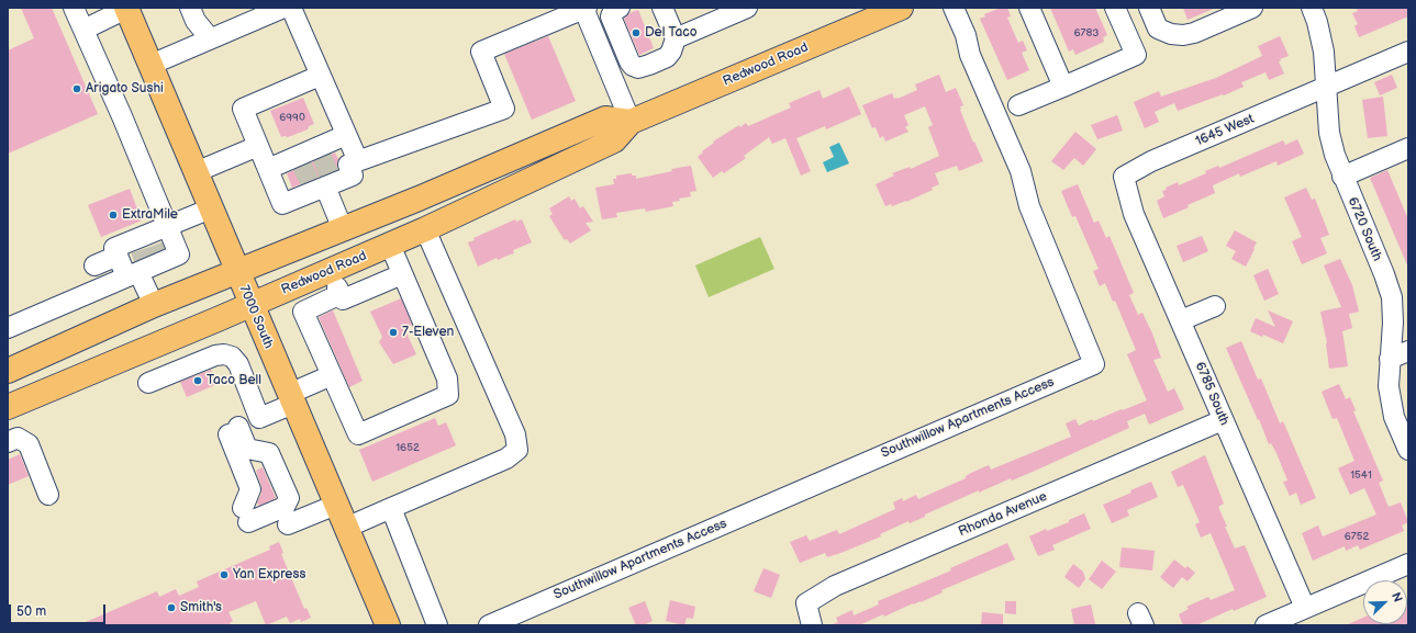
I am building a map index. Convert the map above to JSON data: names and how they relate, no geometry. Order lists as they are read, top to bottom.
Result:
{
  "streets": {
    "main road": ["Redwood Road", "7000 South"],
    "street": [
      "1645 West",
      "6720 South",
      "6785 South",
      "Southwillow Apartments Access",
      "Rhonda Avenue"
    ]
  },
  "crossings": [
    ["Redwood Road", "7000 South"],
    ["1645 West", "6720 South"],
    ["1645 West", "6785 South"],
    ["6785 South", "Rhonda Avenue"]
  ],
  "places": [
    "Del Taco",
    "Arigato Sushi",
    "ExtraMile",
    "7-Eleven",
    "Taco Bell",
    "Yan Express",
    "Smith's"
  ],
  "house_numbers": [
    "6783",
    "6990",
    "1652",
    "1541",
    "6752"
  ],
  "scale_bar": "50 m",
  "north": "top right"
}
